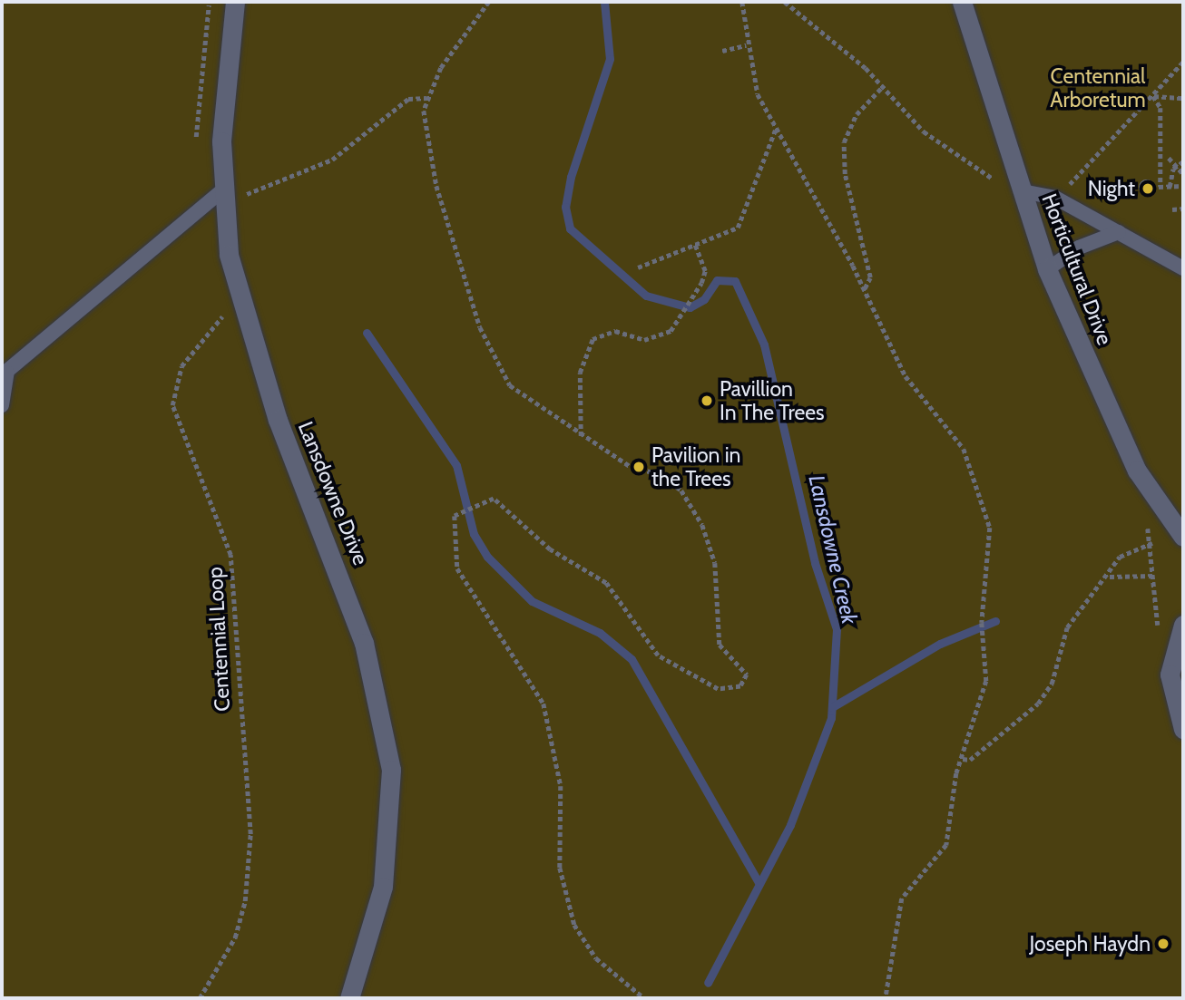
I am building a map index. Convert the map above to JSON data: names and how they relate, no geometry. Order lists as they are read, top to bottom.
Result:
{
  "streets": {
    "street": ["Horticultural Drive", "Lansdowne Drive"],
    "path": ["Centennial Loop"]
  },
  "crossings": [
    ["Lansdowne Drive", "Centennial Loop"]
  ],
  "water": ["Lansdowne Creek"],
  "parks": ["Centennial Arboretum"],
  "places": [
    "Night",
    "Pavillion In The Trees",
    "Pavilion in the Trees",
    "Joseph Haydn"
  ]
}
